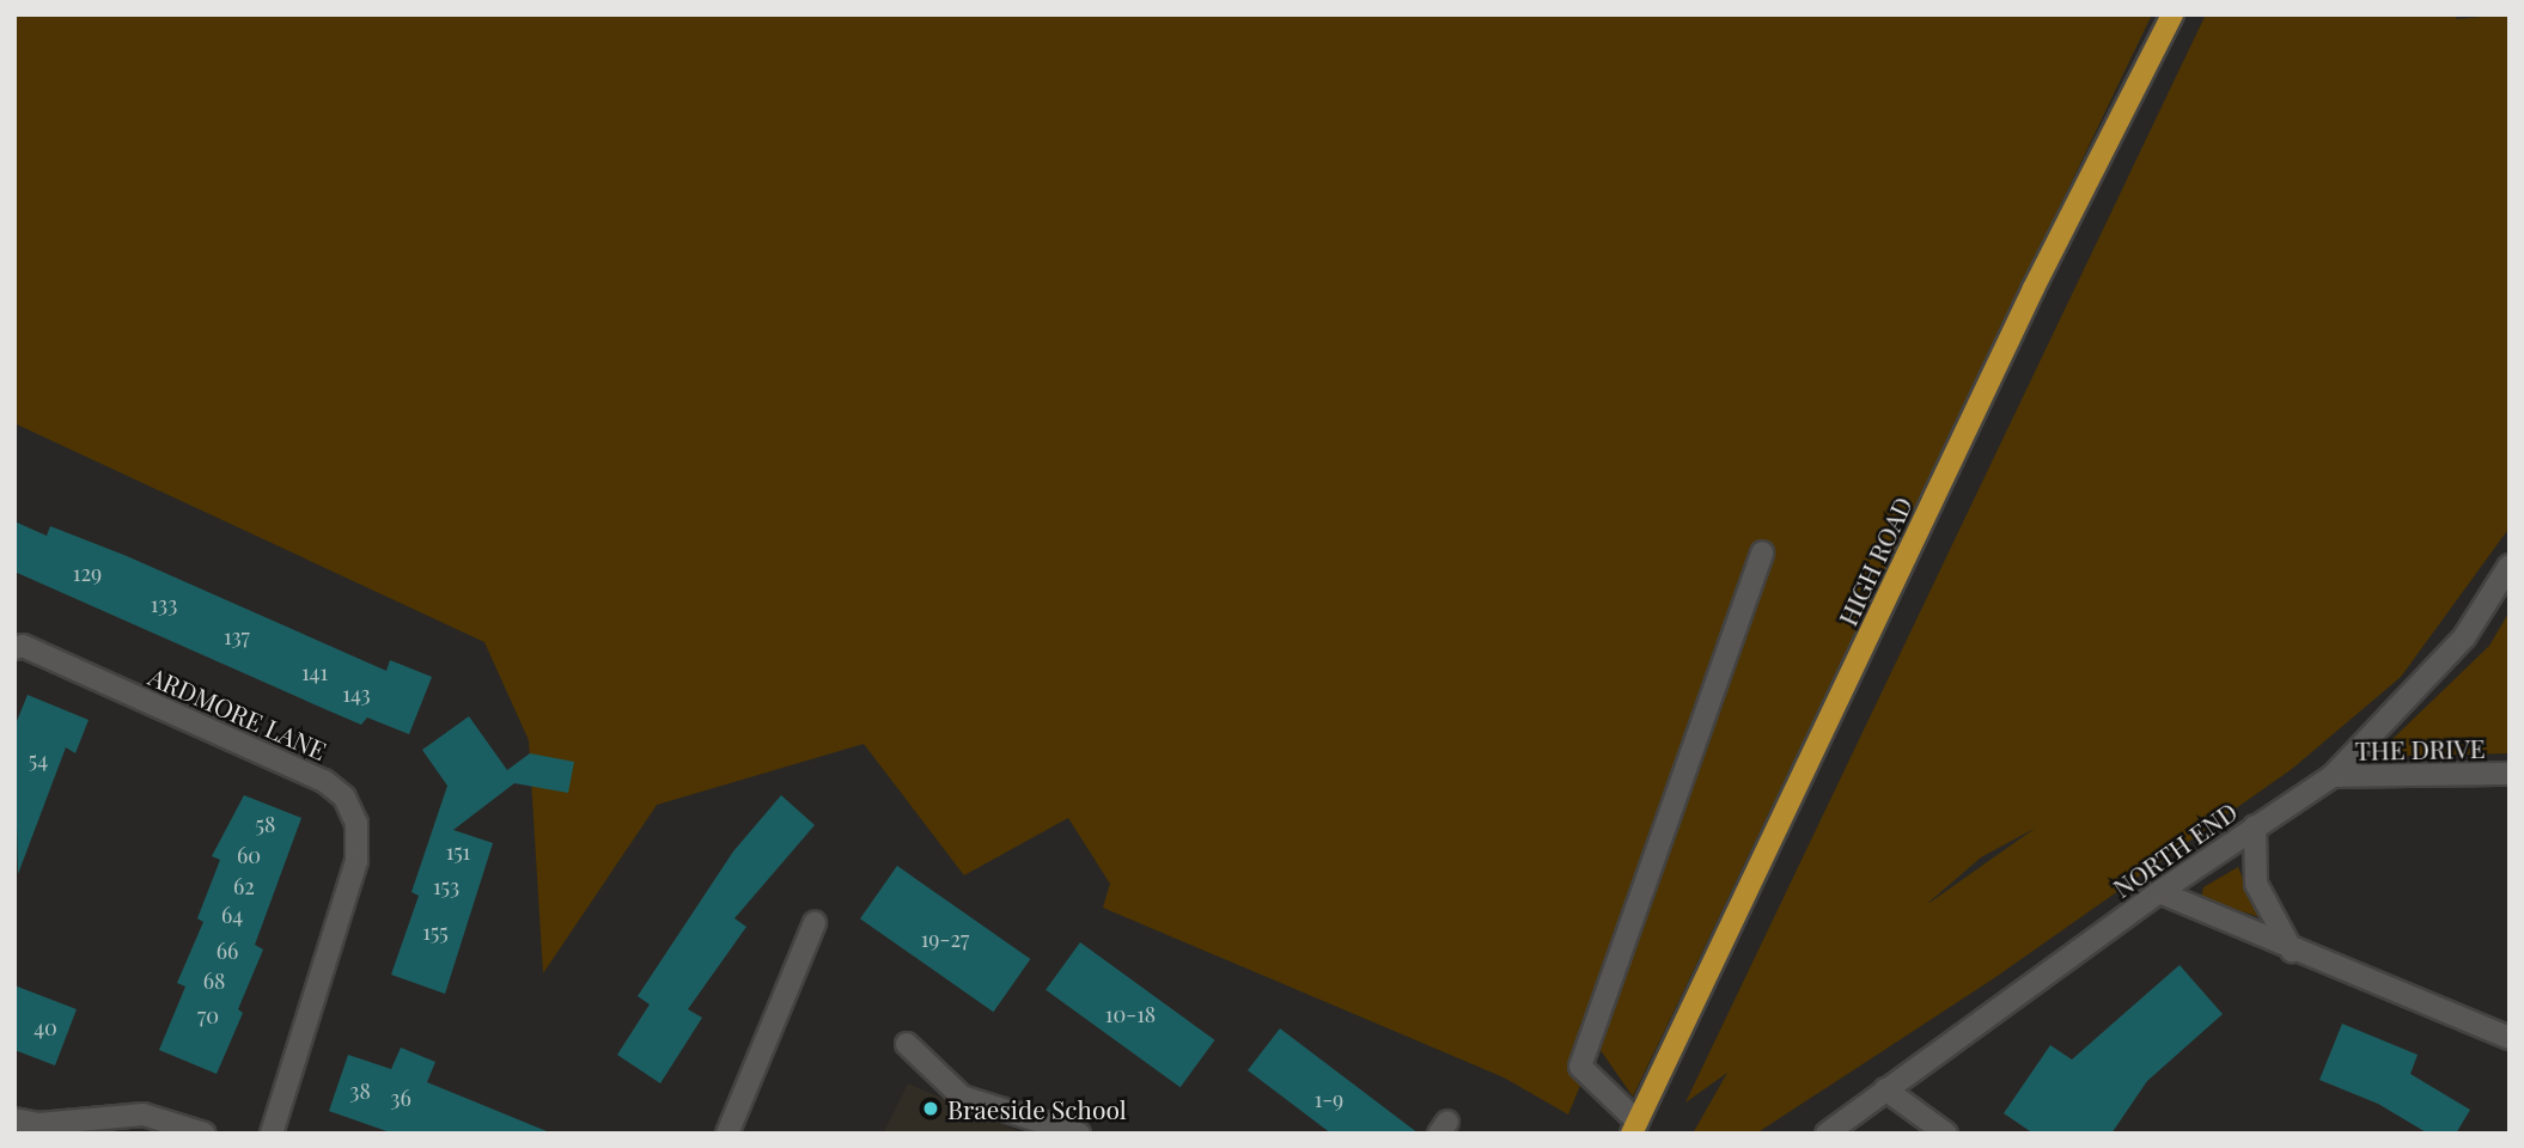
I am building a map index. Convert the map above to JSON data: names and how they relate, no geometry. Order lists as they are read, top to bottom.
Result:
{
  "streets": {
    "main road": ["HIGH ROAD"],
    "street": ["ARDMORE LANE", "THE DRIVE", "NORTH END"]
  },
  "crossings": [
    ["THE DRIVE", "NORTH END"]
  ],
  "places": ["Braeside School"],
  "house_numbers": [
    "129",
    "133",
    "137",
    "141",
    "143",
    "54",
    "58",
    "151",
    "60",
    "62",
    "153",
    "64",
    "155",
    "19-27",
    "66",
    "68",
    "10-18",
    "70",
    "40",
    "38",
    "36",
    "1-9"
  ]
}
